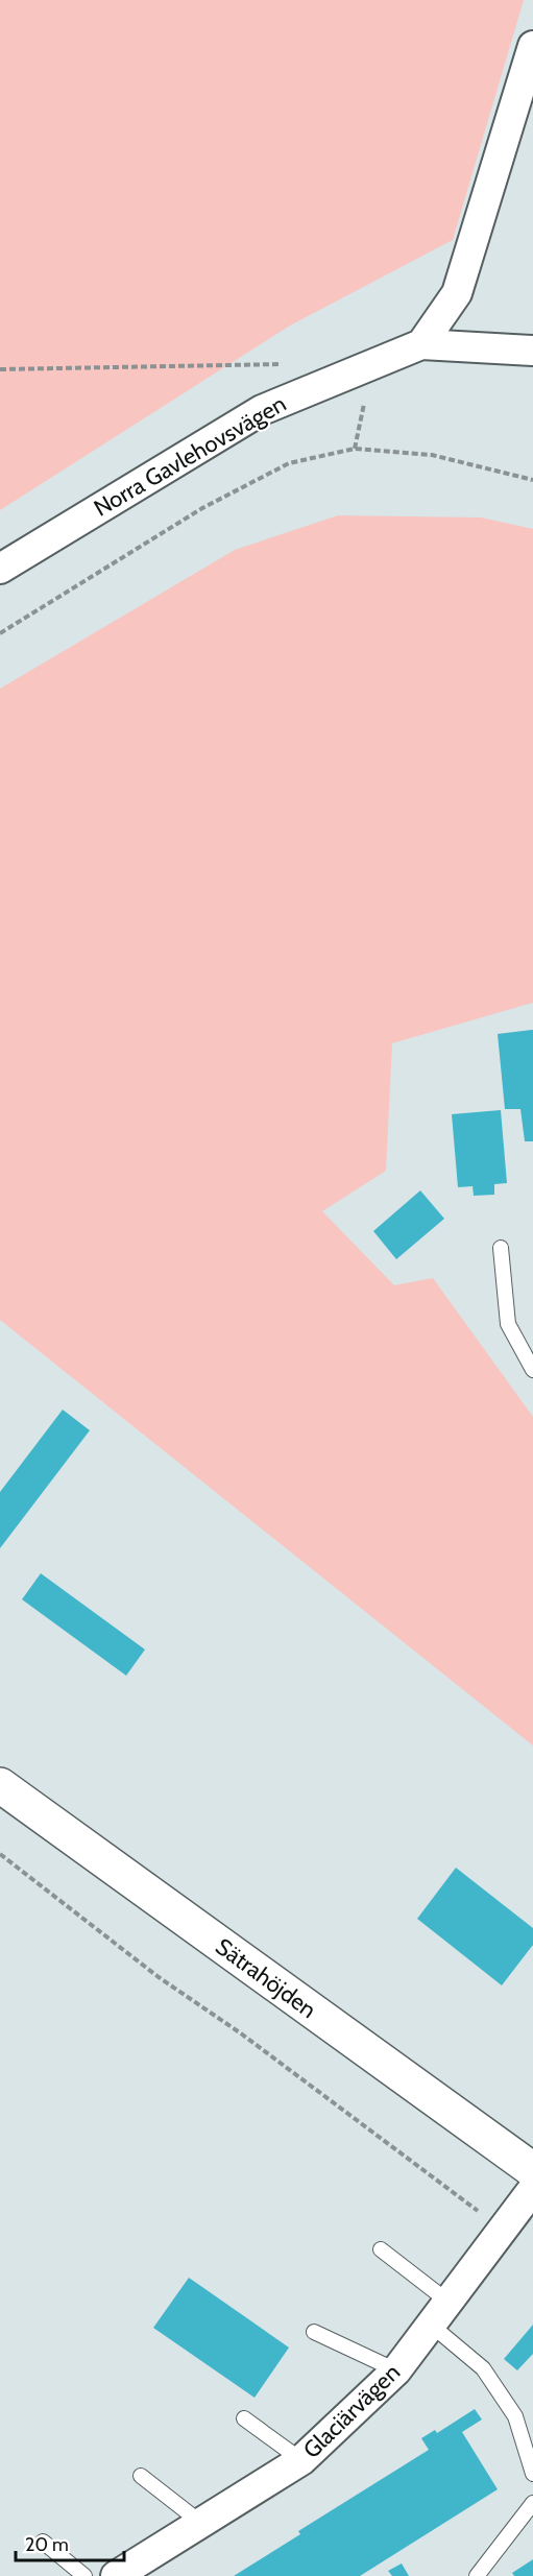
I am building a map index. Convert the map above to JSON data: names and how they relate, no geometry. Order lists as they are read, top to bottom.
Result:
{
  "streets": {
    "street": ["Norra Gavlehovsvägen", "Sätrahöjden", "Glaciärvägen"]
  },
  "scale_bar": "20 m"
}
